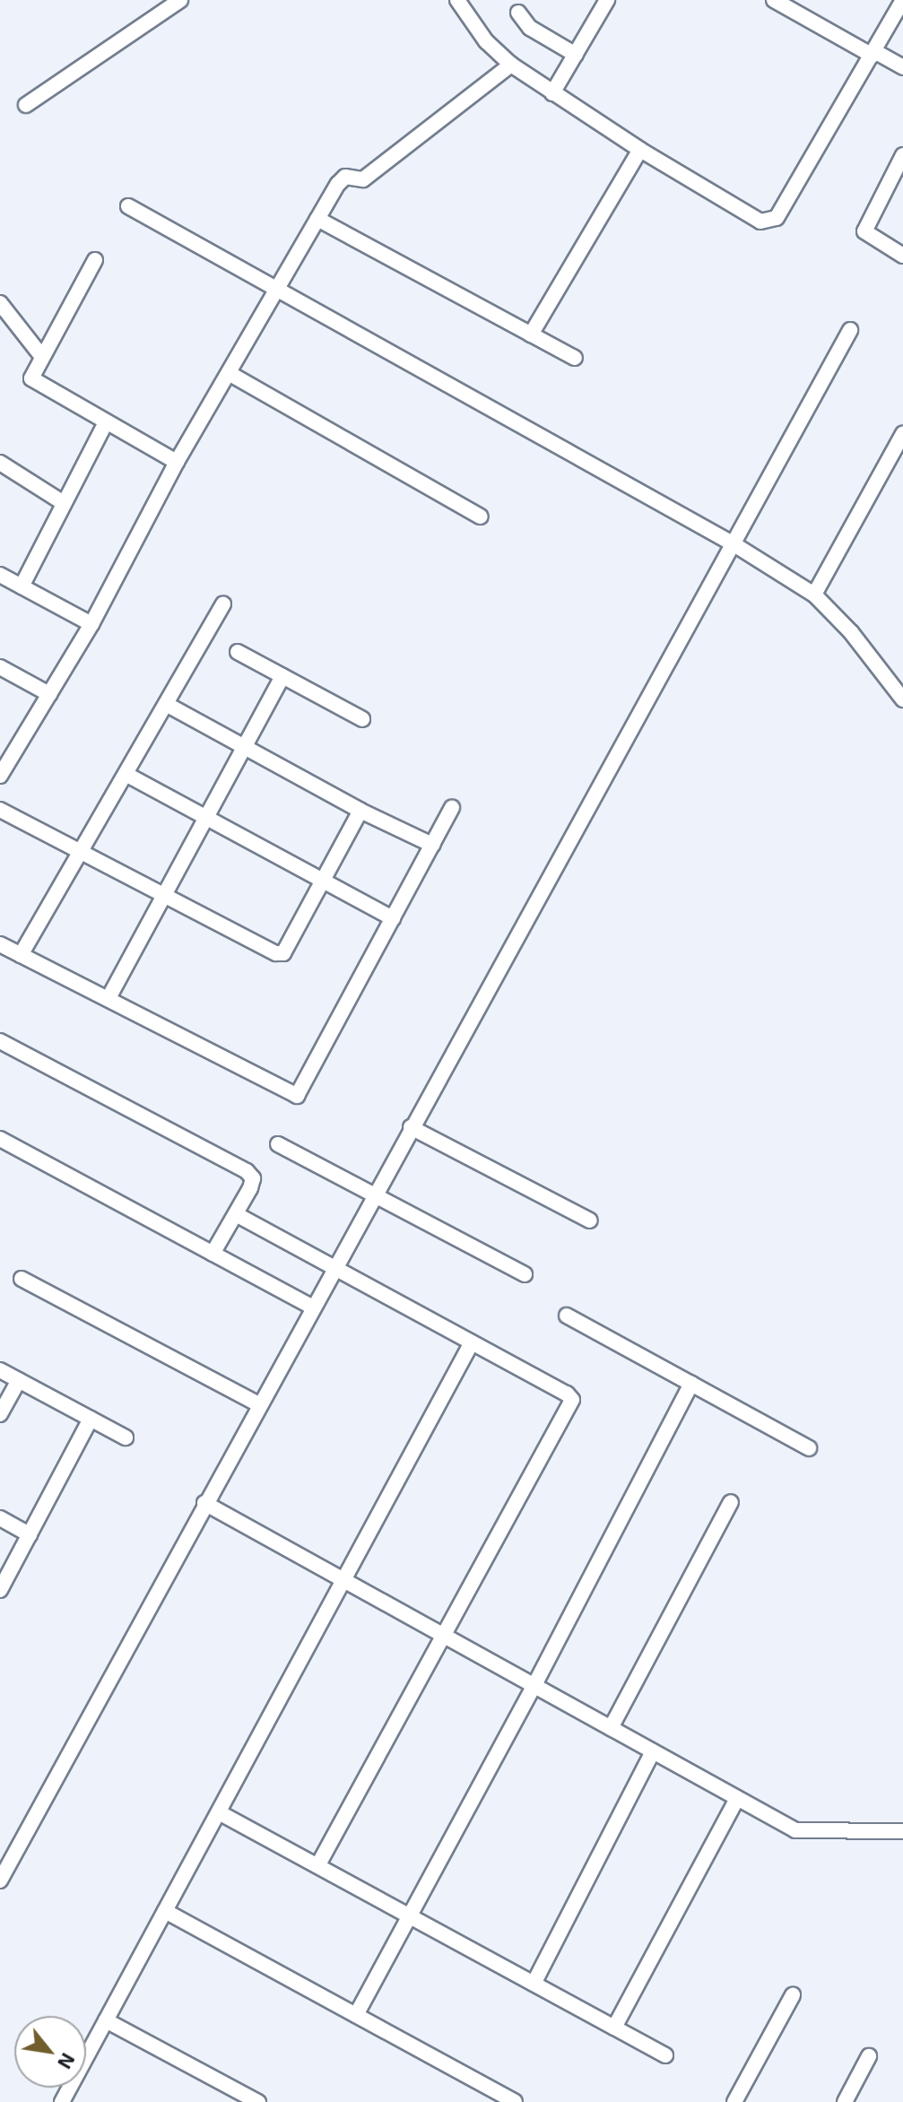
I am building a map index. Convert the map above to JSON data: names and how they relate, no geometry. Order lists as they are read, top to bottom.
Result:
{
  "north": "bottom right"
}
